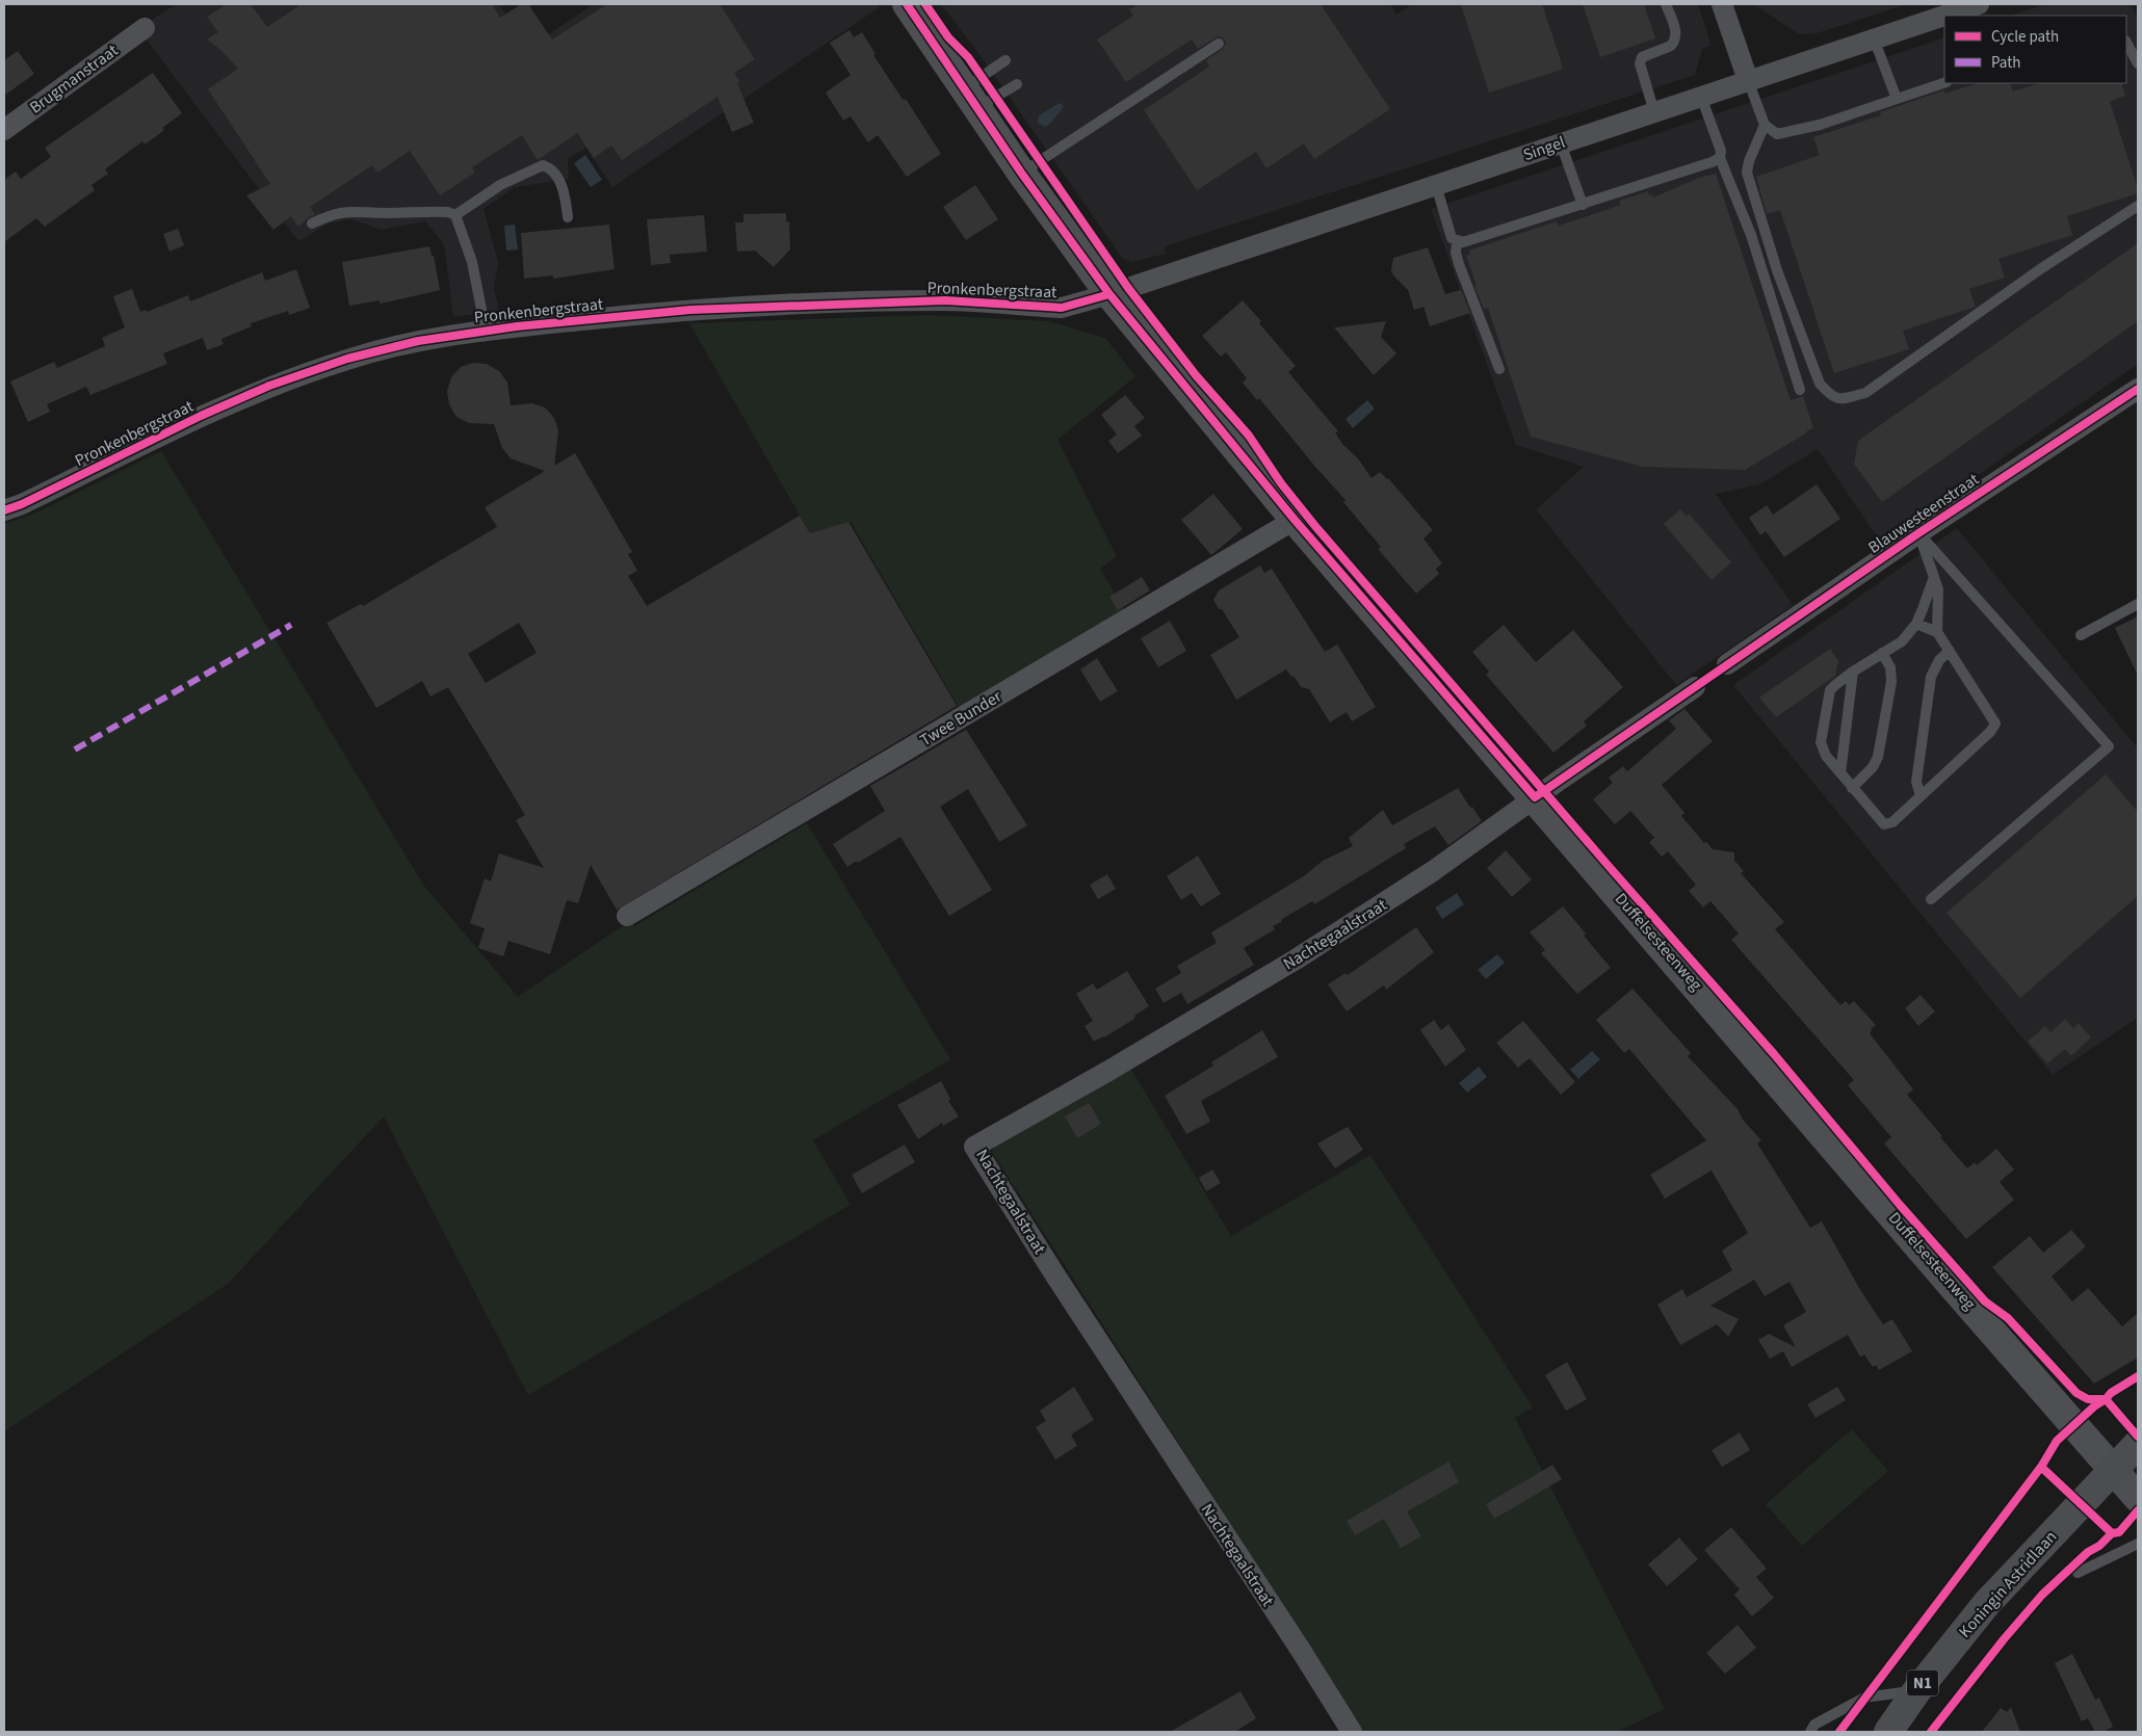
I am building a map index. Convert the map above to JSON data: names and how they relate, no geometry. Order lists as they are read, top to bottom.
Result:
{
  "streets": {
    "main road": ["Koningin Astridlaan", "N1"],
    "street": [
      "Brugmanstraat",
      "Singel",
      "Pronkenbergstraat",
      "Blauwesteenstraat",
      "Twee Bunder",
      "Nachtegaalstraat",
      "Duffelsesteenweg"
    ]
  },
  "crossings": [
    ["Singel", "Pronkenbergstraat"],
    ["Singel", "Duffelsesteenweg"],
    ["Pronkenbergstraat", "Duffelsesteenweg"],
    ["Twee Bunder", "Duffelsesteenweg"],
    ["Nachtegaalstraat", "Duffelsesteenweg"],
    ["Duffelsesteenweg", "Koningin Astridlaan"]
  ],
  "legend": ["Cycle path", "Path"]
}
